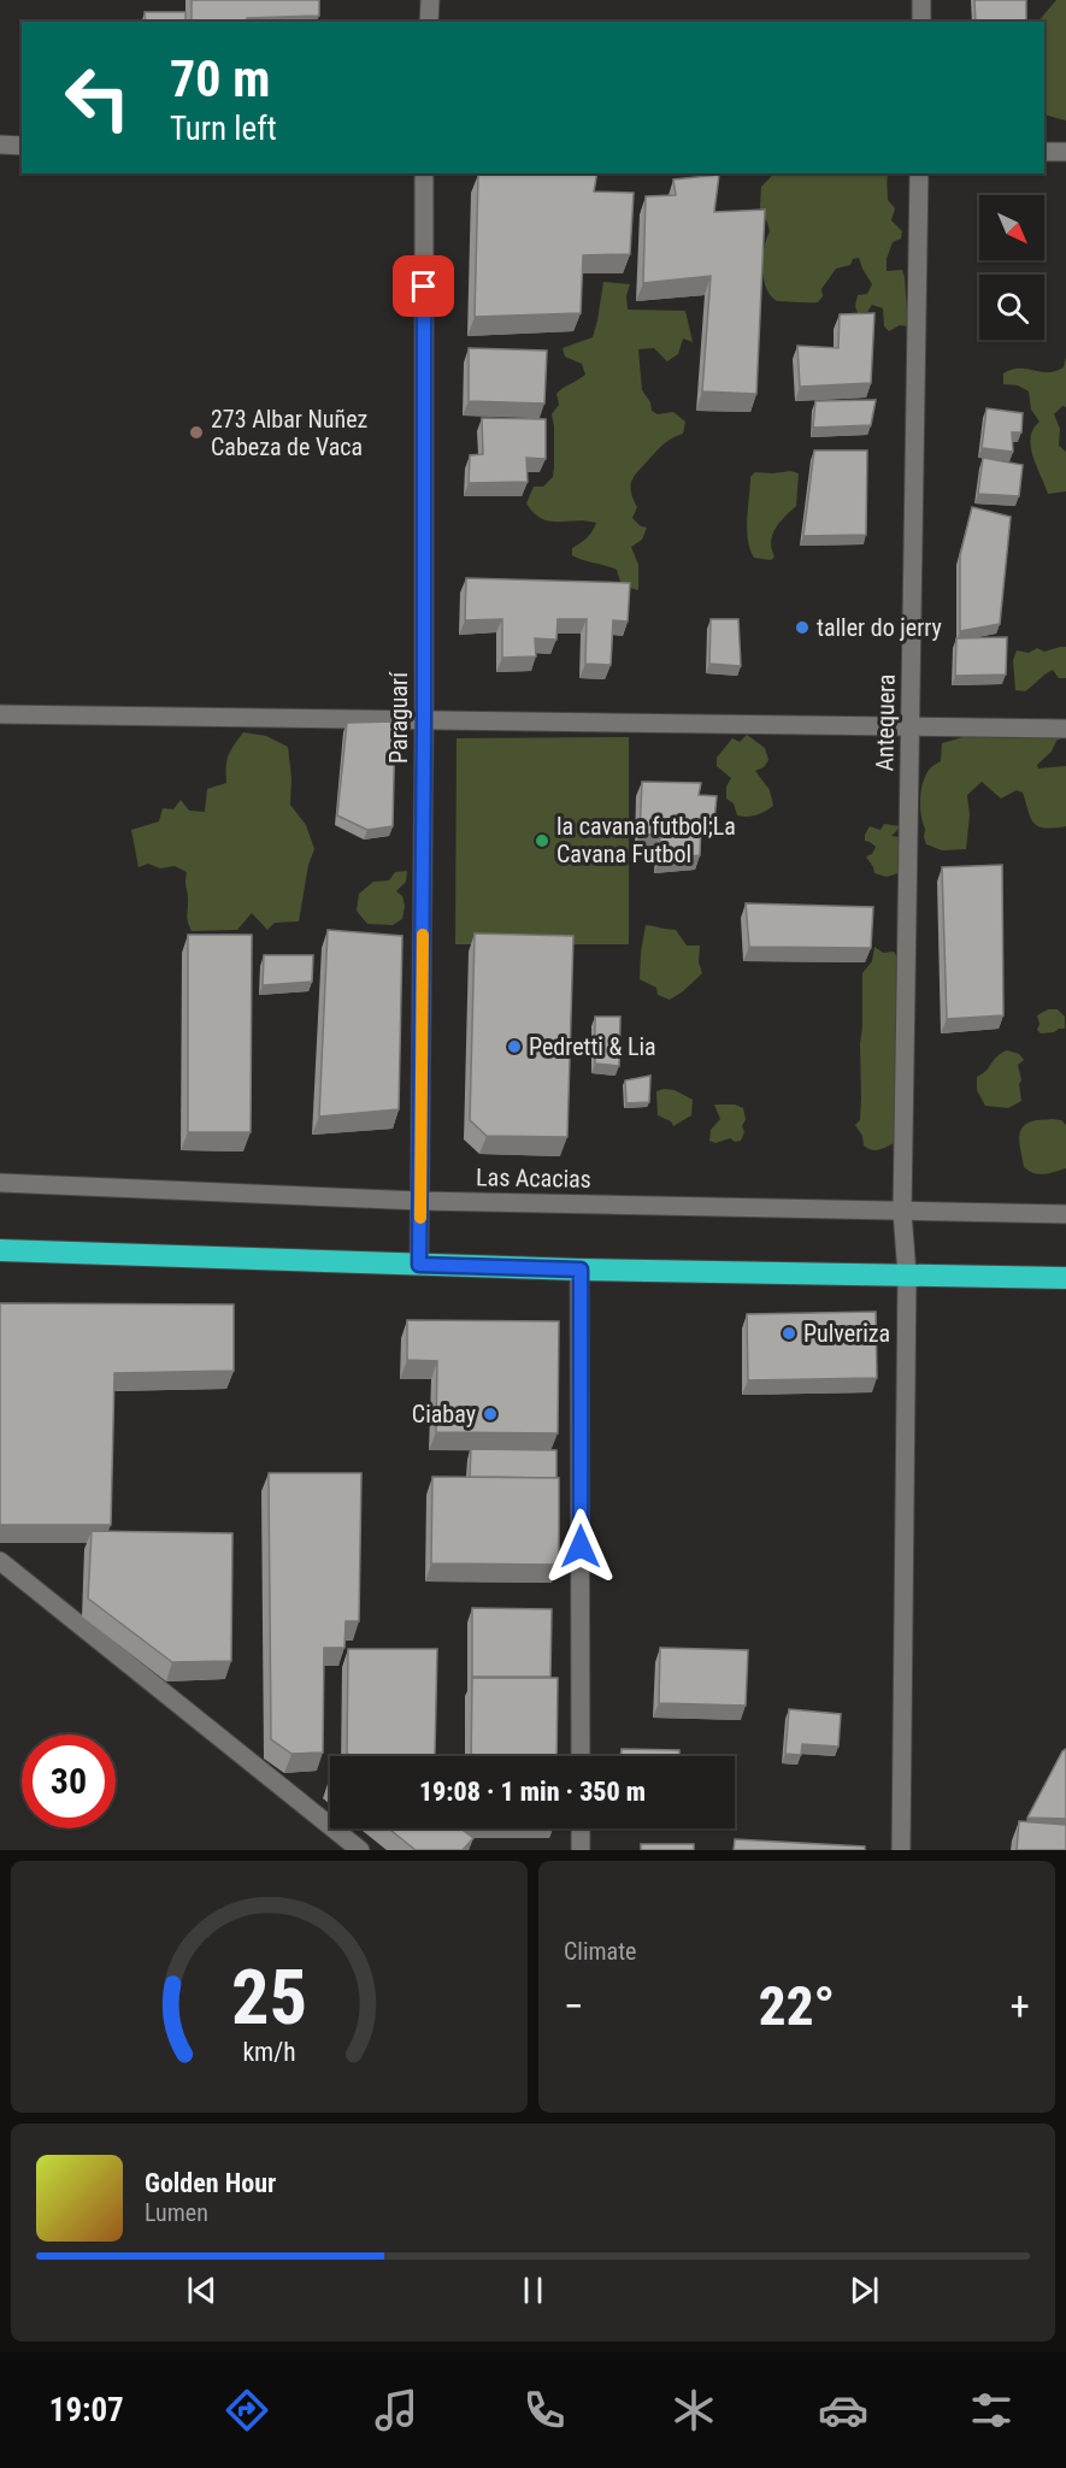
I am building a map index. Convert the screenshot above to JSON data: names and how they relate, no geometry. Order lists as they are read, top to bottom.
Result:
{
  "streets": {
    "street": ["Paraguarí", "Antequera", "Las Acacias"]
  },
  "crossings": [
    ["Paraguarí", "Las Acacias"],
    ["Antequera", "Las Acacias"]
  ],
  "places": [
    "273 Albar Nuñez Cabeza de Vaca",
    "taller do jerry",
    "la cavana futbol;La Cavana Futbol",
    "Pedretti & Lia",
    "Pulveriza",
    "Ciabay"
  ],
  "north": "bottom right",
  "page": {
    "turn": ["70 m", "Turn left"],
    "limit": "30",
    "trip": "19:08 · 1 min · 350 m",
    "tile": "Climate",
    "heat": ["−", "22°", "+"],
    "song": ["Golden Hour", "Lumen"],
    "tabs": "19:07",
    "gauge": ["25", "km/h"]
  }
}
